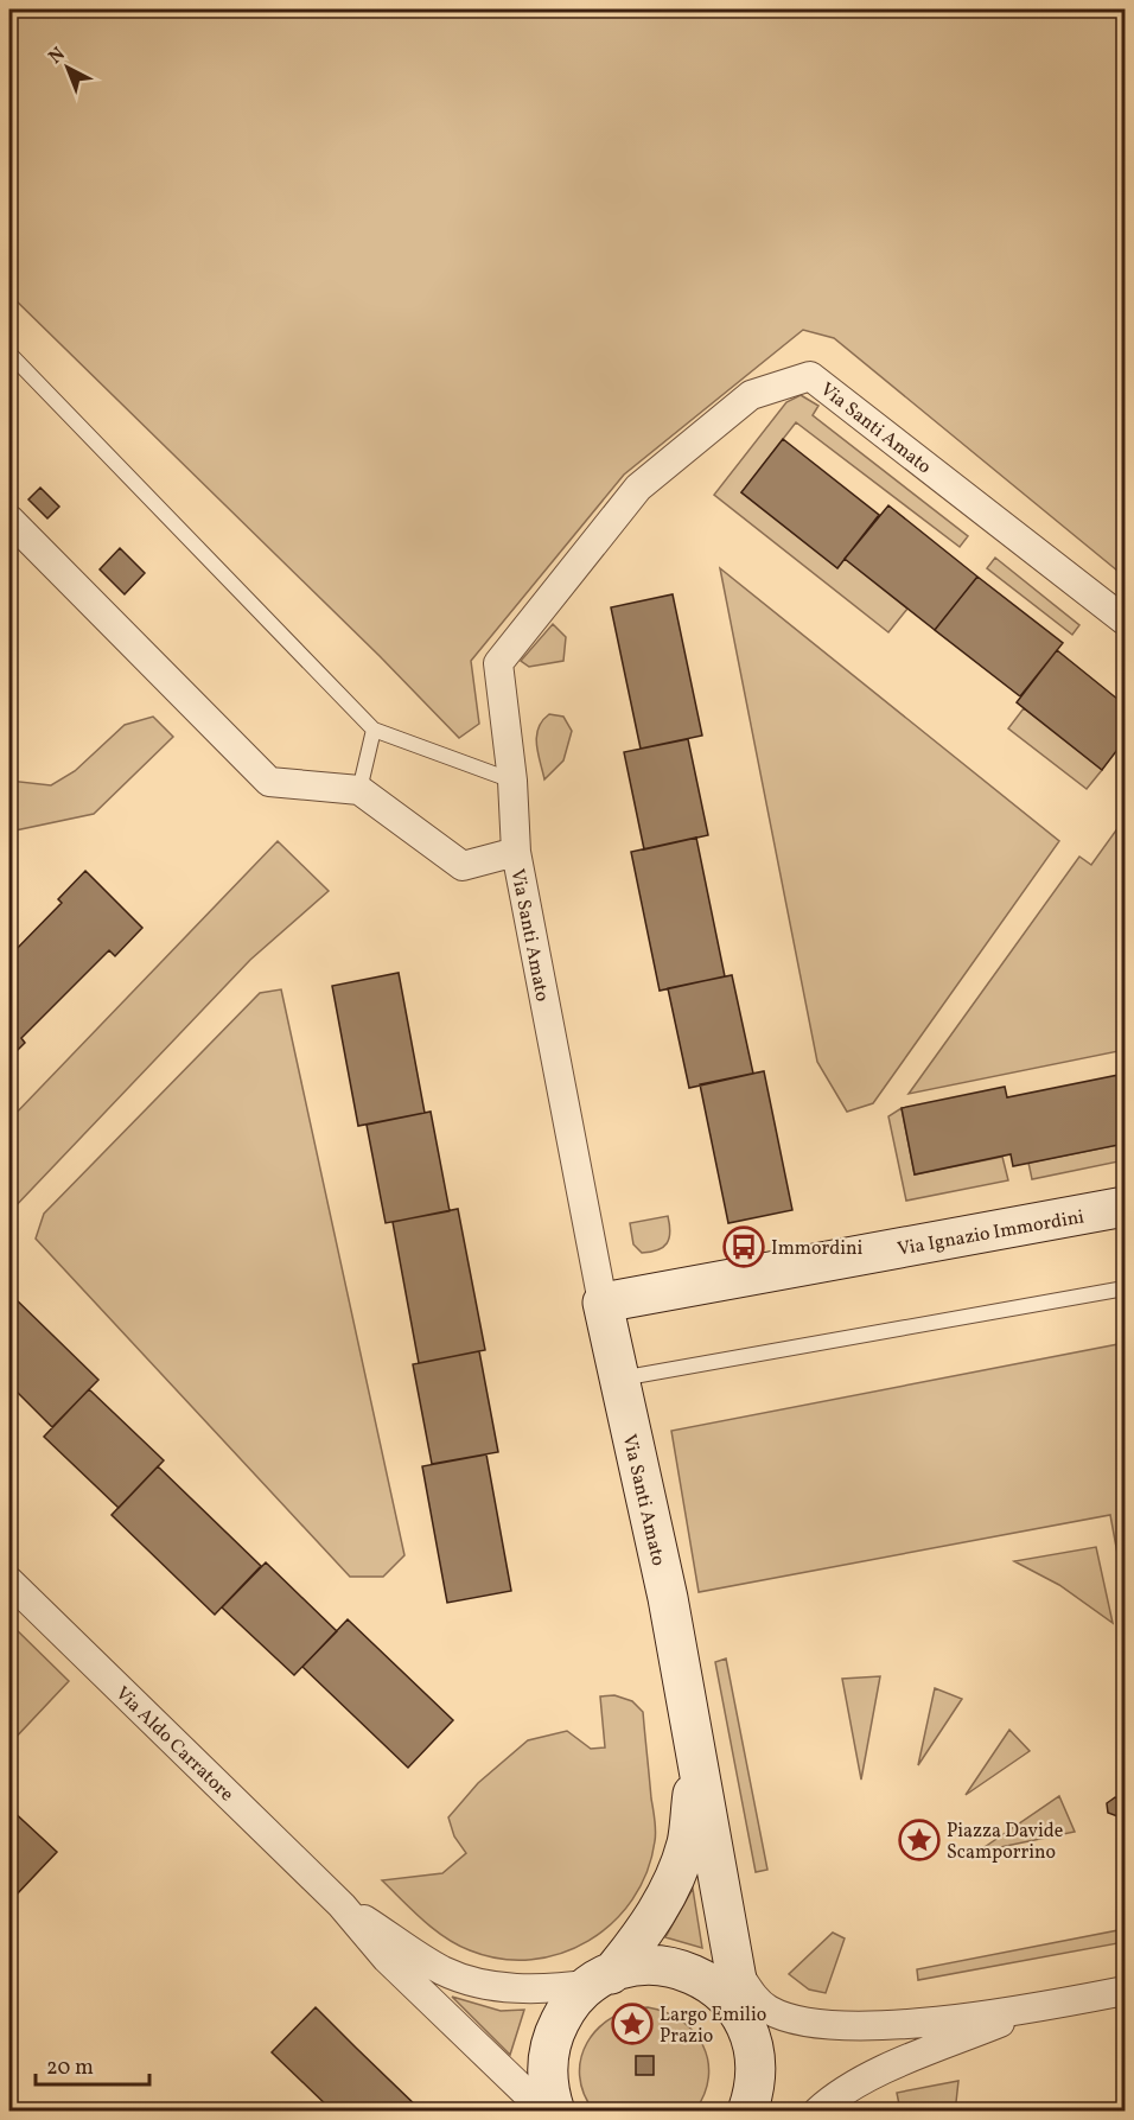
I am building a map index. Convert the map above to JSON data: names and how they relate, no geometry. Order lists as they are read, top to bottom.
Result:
{
  "streets": {
    "street": ["Via Santi Amato", "Via Ignazio Immordini", "Via Aldo Carratore"]
  },
  "crossings": [
    ["Via Santi Amato", "Via Ignazio Immordini"]
  ],
  "places": {
    "bus stop": ["Immordini"],
    "place": ["Piazza Davide Scamporrino", "Largo Emilio Prazio"]
  },
  "scale_bar": "20 m",
  "north": "top left"
}
